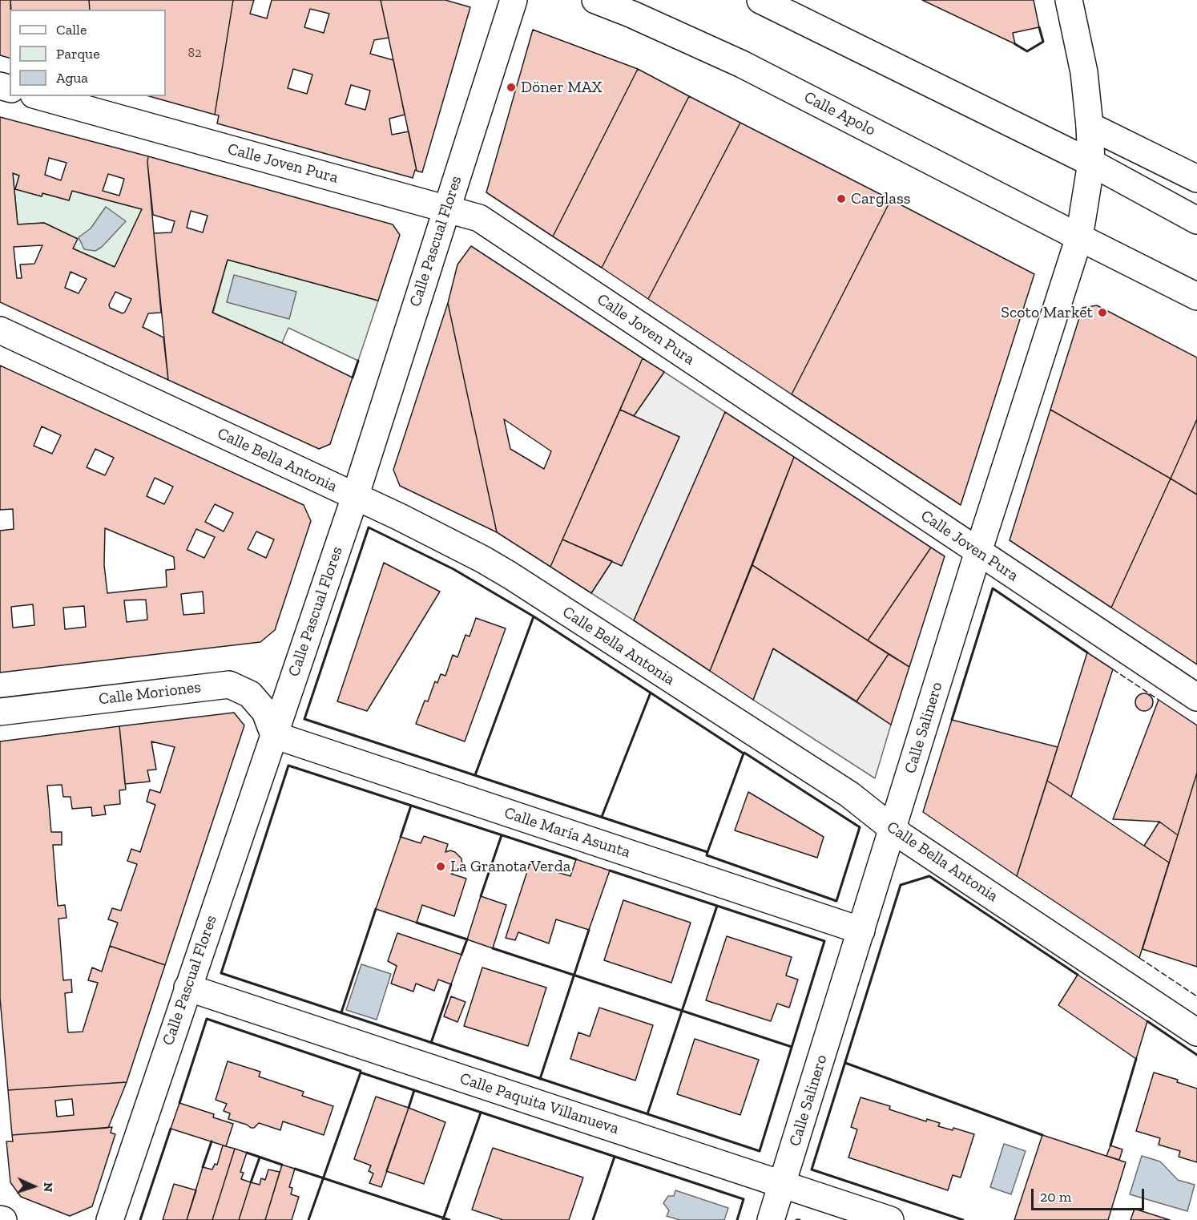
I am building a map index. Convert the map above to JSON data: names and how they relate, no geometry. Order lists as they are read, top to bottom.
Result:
{
  "streets": {
    "street": [
      "Calle Apolo",
      "Calle Joven Pura",
      "Calle Pascual Flores",
      "Calle Bella Antonia",
      "Calle Moriones",
      "Calle Salinero",
      "Calle María Asunta",
      "Calle Paquita Villanueva"
    ]
  },
  "crossings": [
    ["Calle Apolo", "Calle Salinero"],
    ["Calle Joven Pura", "Calle Pascual Flores"],
    ["Calle Joven Pura", "Calle Salinero"],
    ["Calle Pascual Flores", "Calle Bella Antonia"],
    ["Calle Pascual Flores", "Calle Moriones"],
    ["Calle Pascual Flores", "Calle María Asunta"],
    ["Calle Pascual Flores", "Calle Paquita Villanueva"],
    ["Calle Bella Antonia", "Calle Salinero"],
    ["Calle Moriones", "Calle María Asunta"],
    ["Calle Salinero", "Calle María Asunta"],
    ["Calle Salinero", "Calle Paquita Villanueva"]
  ],
  "places": [
    "Döner MAX",
    "Carglass",
    "Scoto Market",
    "La Granota Verda"
  ],
  "house_numbers": ["82"],
  "legend": ["Calle", "Parque", "Agua"],
  "scale_bar": "20 m",
  "north": "right"
}
